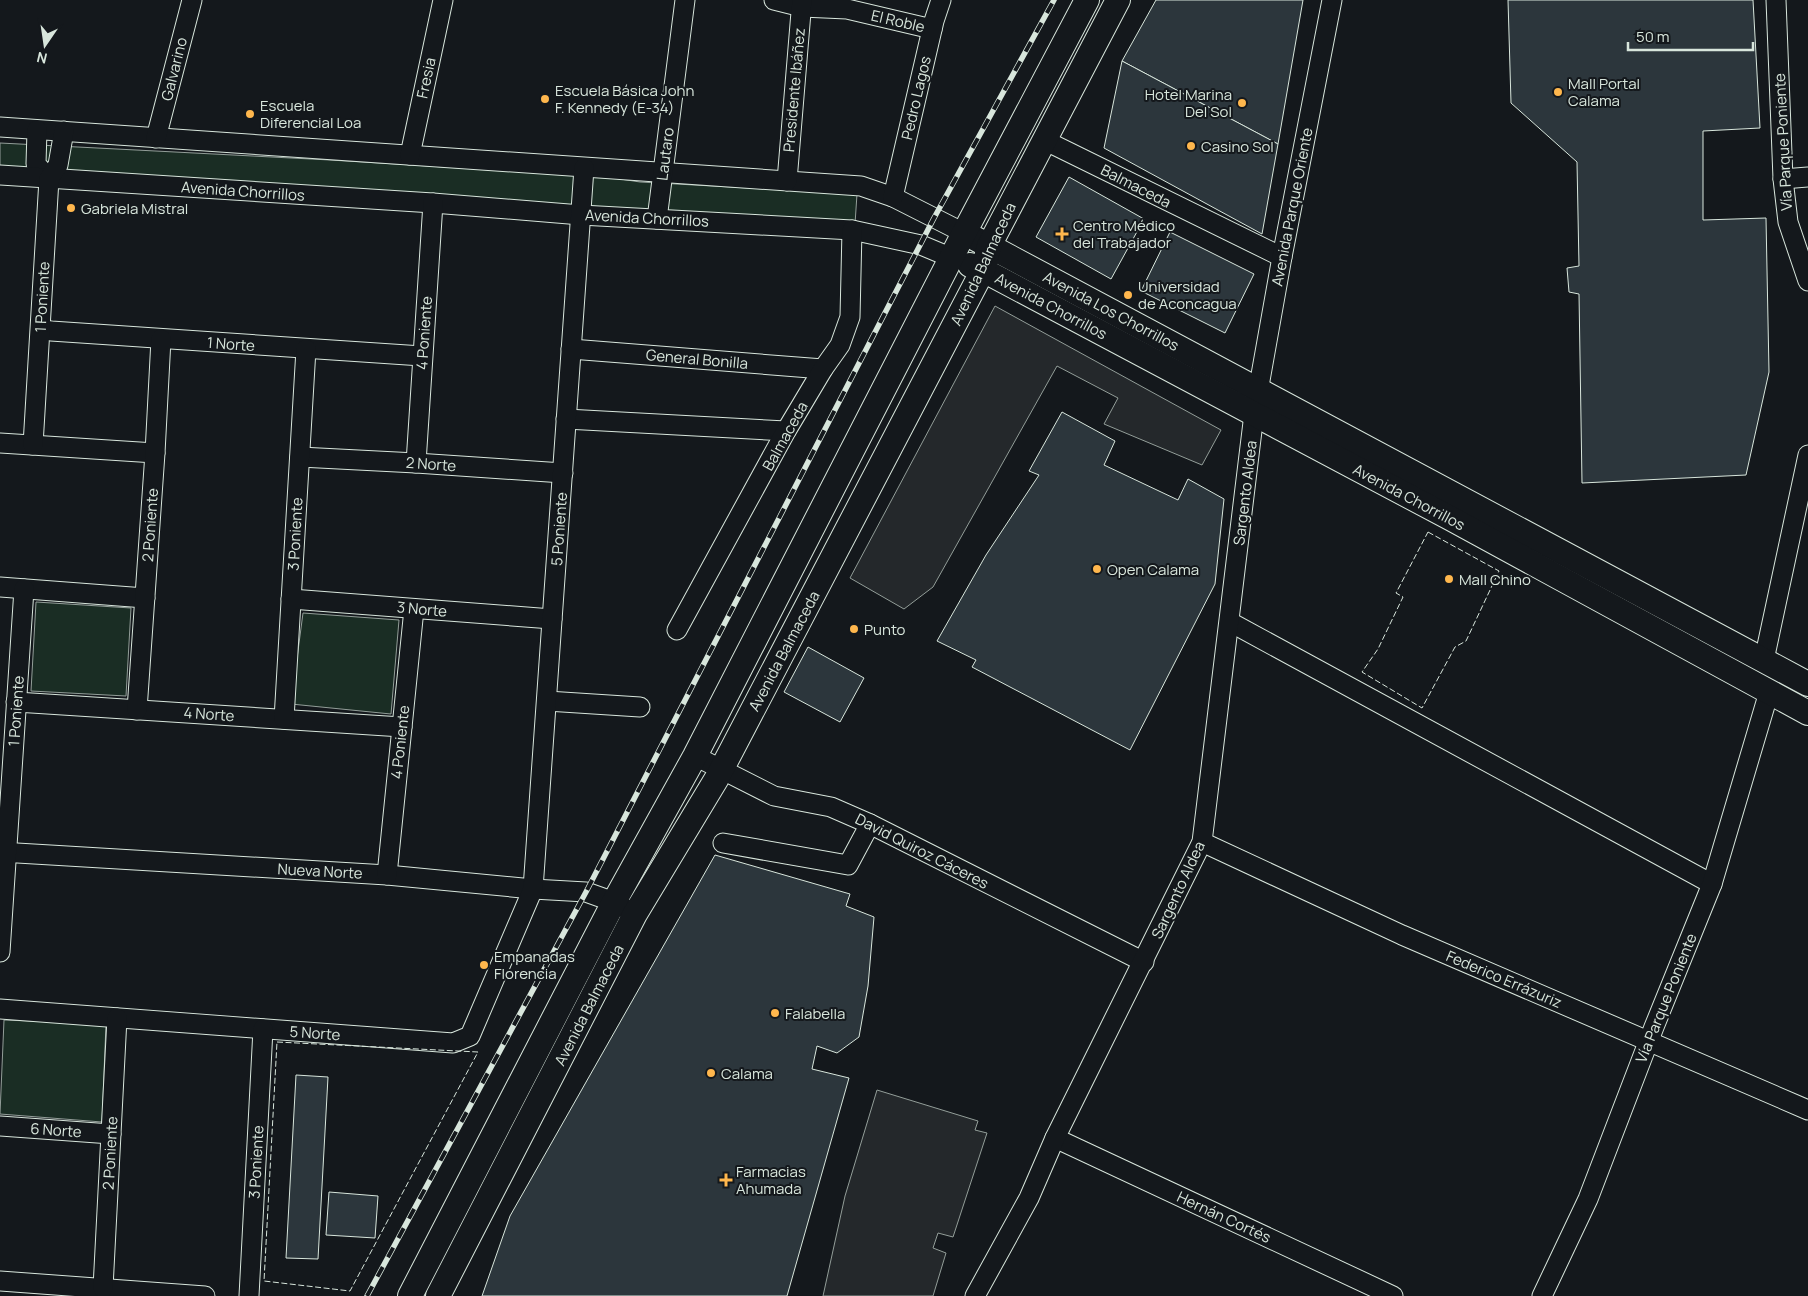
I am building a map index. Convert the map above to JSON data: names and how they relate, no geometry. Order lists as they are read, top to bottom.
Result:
{
  "streets": {
    "main road": ["Avenida Chorrillos", "Avenida Balmaceda", "Avenida Los Chorrillos"],
    "street": [
      "El Roble",
      "Galvarino",
      "Fresia",
      "Presidente Ibáñez",
      "Pedro Lagos",
      "Vía Parque Poniente",
      "Lautaro",
      "Balmaceda",
      "Avenida Parque Oriente",
      "1 Poniente",
      "4 Poniente",
      "1 Norte",
      "General Bonilla",
      "2 Norte",
      "Sargento Aldea",
      "2 Poniente",
      "5 Poniente",
      "3 Poniente",
      "3 Norte",
      "4 Norte",
      "David Quiroz Cáceres",
      "Nueva Norte",
      "Federico Errázuriz",
      "5 Norte",
      "6 Norte",
      "Hernán Cortés"
    ]
  },
  "crossings": [
    ["El Roble", "Presidente Ibáñez"],
    ["El Roble", "Pedro Lagos"],
    ["Vía Parque Poniente", "Avenida Chorrillos"],
    ["Vía Parque Poniente", "Federico Errázuriz"],
    ["Lautaro", "Avenida Chorrillos"],
    ["Balmaceda", "Avenida Chorrillos"],
    ["Balmaceda", "Avenida Parque Oriente"],
    ["Balmaceda", "Avenida Balmaceda"],
    ["Balmaceda", "General Bonilla"],
    ["Avenida Chorrillos", "Avenida Parque Oriente"],
    ["Avenida Chorrillos", "Avenida Balmaceda"],
    ["Avenida Chorrillos", "1 Poniente"],
    ["Avenida Chorrillos", "Avenida Los Chorrillos"],
    ["Avenida Chorrillos", "4 Poniente"],
    ["Avenida Chorrillos", "Sargento Aldea"],
    ["Avenida Chorrillos", "5 Poniente"],
    ["Avenida Parque Oriente", "Avenida Los Chorrillos"],
    ["Avenida Parque Oriente", "Sargento Aldea"],
    ["Avenida Balmaceda", "Avenida Los Chorrillos"],
    ["Avenida Balmaceda", "David Quiroz Cáceres"],
    ["Avenida Balmaceda", "Nueva Norte"],
    ["1 Poniente", "1 Norte"],
    ["1 Poniente", "4 Norte"],
    ["1 Poniente", "Nueva Norte"],
    ["4 Poniente", "1 Norte"],
    ["4 Poniente", "2 Norte"],
    ["4 Poniente", "3 Norte"],
    ["4 Poniente", "4 Norte"],
    ["4 Poniente", "Nueva Norte"],
    ["1 Norte", "2 Poniente"],
    ["1 Norte", "3 Poniente"],
    ["General Bonilla", "5 Poniente"],
    ["2 Norte", "5 Poniente"],
    ["2 Norte", "3 Poniente"],
    ["Sargento Aldea", "David Quiroz Cáceres"],
    ["Sargento Aldea", "Federico Errázuriz"],
    ["Sargento Aldea", "Hernán Cortés"],
    ["2 Poniente", "4 Norte"],
    ["2 Poniente", "5 Norte"],
    ["2 Poniente", "6 Norte"],
    ["5 Poniente", "3 Norte"],
    ["5 Poniente", "Nueva Norte"],
    ["5 Poniente", "5 Norte"],
    ["3 Poniente", "3 Norte"],
    ["3 Poniente", "4 Norte"],
    ["3 Poniente", "5 Norte"],
    ["Nueva Norte", "5 Norte"]
  ],
  "places": {
    "other": [
      "Mall Portal Calama",
      "Escuela Básica John F. Kennedy (E-34)",
      "Hotel Marina Del Sol",
      "Escuela Diferencial Loa",
      "Casino Sol",
      "Gabriela Mistral",
      "Universidad de Aconcagua",
      "Open Calama",
      "Mall Chino",
      "Punto",
      "Empanadas Florencia",
      "Falabella",
      "Calama"
    ],
    "health": ["Centro Médico del Trabajador", "Farmacias Ahumada"]
  },
  "scale_bar": "50 m",
  "north": "bottom"
}
